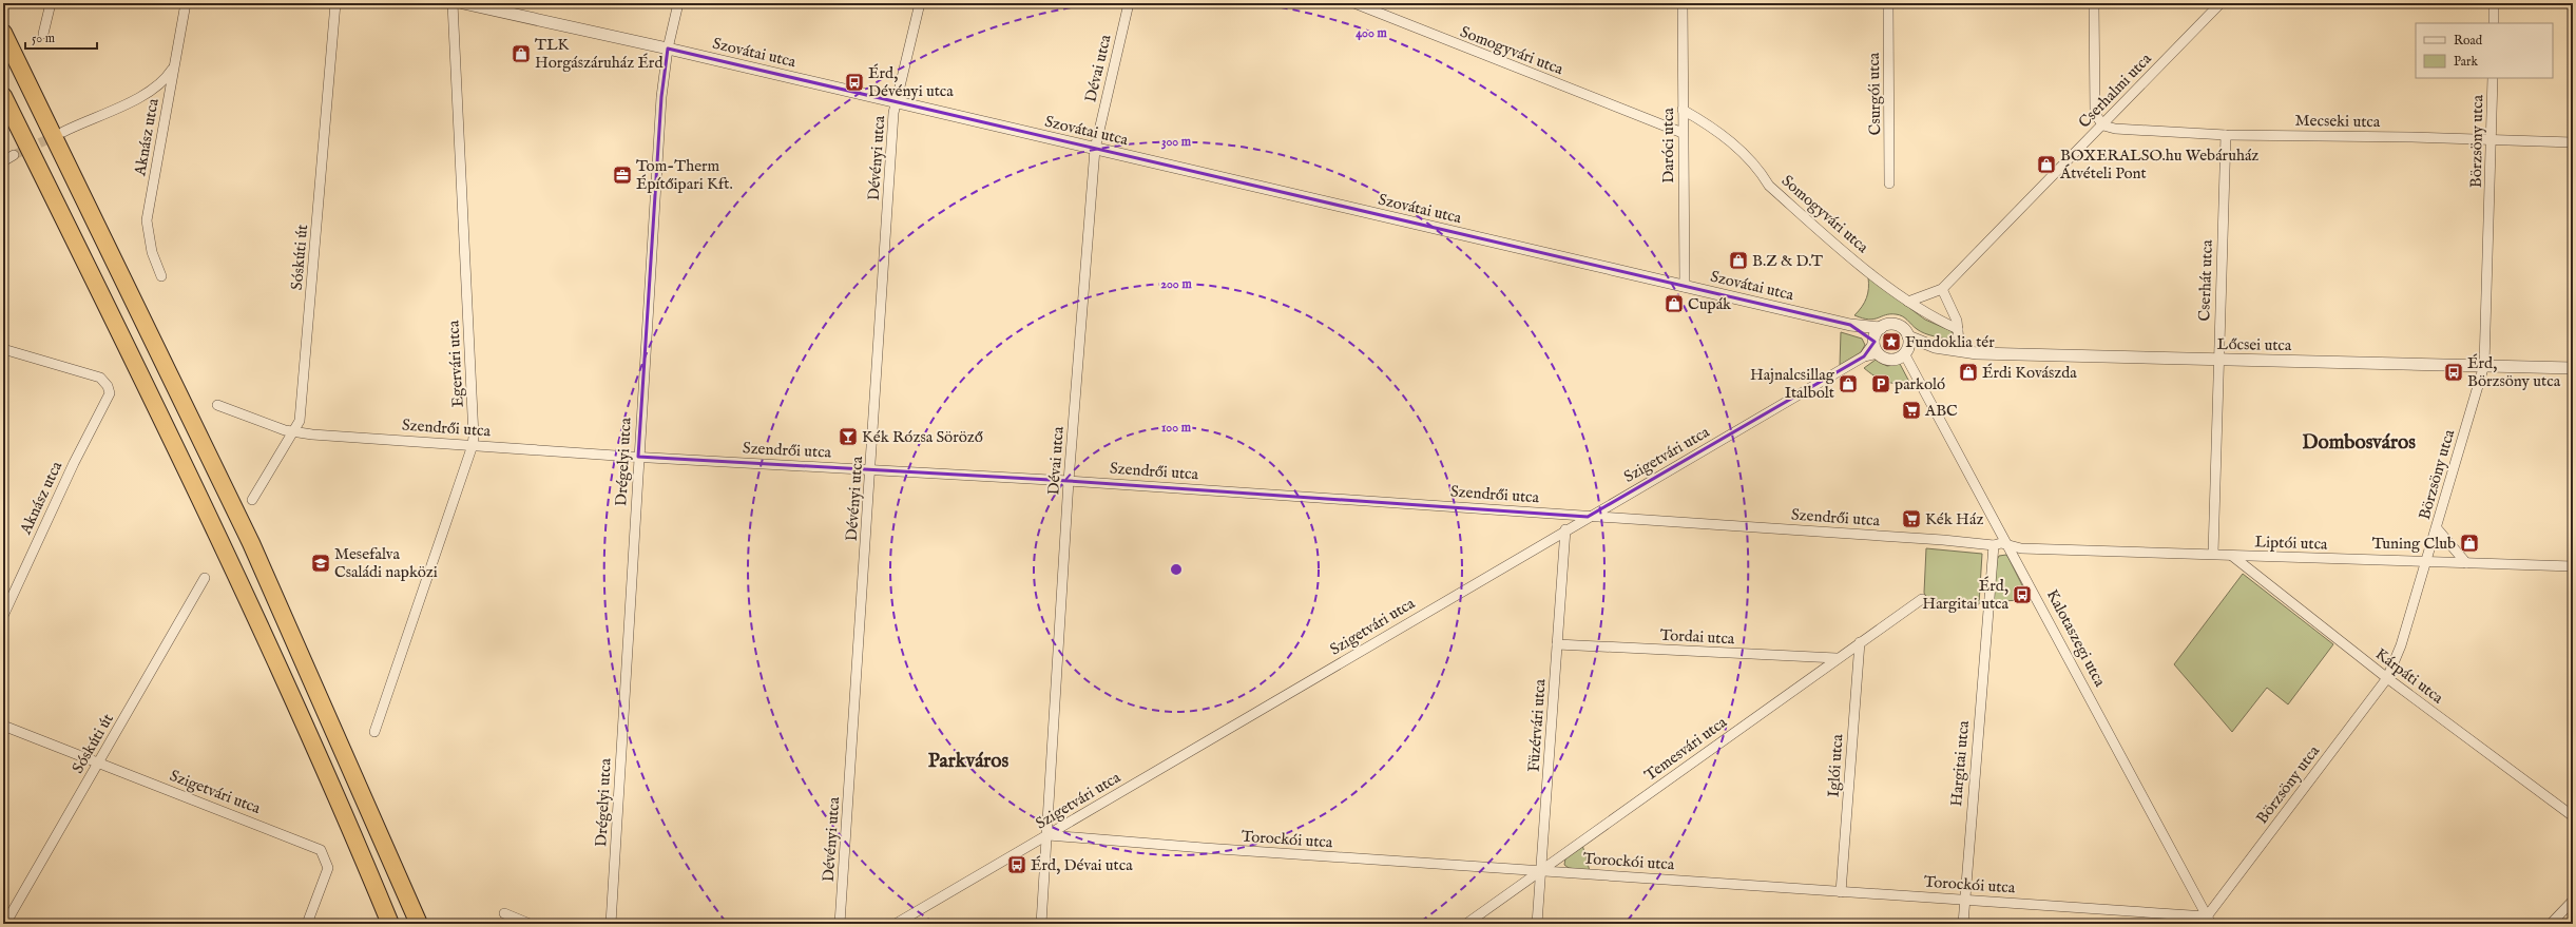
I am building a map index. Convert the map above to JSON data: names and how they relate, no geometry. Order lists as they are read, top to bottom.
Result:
{
  "streets": {
    "street": [
      "Somogyvári utca",
      "Szovátai utca",
      "Dévai utca",
      "Cserhalmi utca",
      "Csurgói utca",
      "Mecseki utca",
      "Aknász utca",
      "Börzsöny utca",
      "Daróci utca",
      "Dévényi utca",
      "Sóskúti út",
      "Cserhát utca",
      "Lőcsei utca",
      "Egervári utca",
      "Szendrői utca",
      "Szigetvári utca",
      "Drégelyi utca",
      "Liptói utca",
      "Tordai utca",
      "Kalotaszegi utca",
      "Kárpáti utca",
      "Füzérvári utca",
      "Temesvári utca",
      "Hargitai utca",
      "Iglói utca",
      "Torockói utca"
    ]
  },
  "crossings": [
    ["Somogyvári utca", "Cserhalmi utca"],
    ["Somogyvári utca", "Daróci utca"],
    ["Szovátai utca", "Dévai utca"],
    ["Szovátai utca", "Daróci utca"],
    ["Szovátai utca", "Dévényi utca"],
    ["Szovátai utca", "Drégelyi utca"],
    ["Dévai utca", "Szendrői utca"],
    ["Dévai utca", "Szigetvári utca"],
    ["Dévai utca", "Torockói utca"],
    ["Cserhalmi utca", "Mecseki utca"],
    ["Mecseki utca", "Börzsöny utca"],
    ["Mecseki utca", "Cserhát utca"],
    ["Börzsöny utca", "Lőcsei utca"],
    ["Börzsöny utca", "Liptói utca"],
    ["Börzsöny utca", "Kalotaszegi utca"],
    ["Börzsöny utca", "Kárpáti utca"],
    ["Börzsöny utca", "Torockói utca"],
    ["Dévényi utca", "Szendrői utca"],
    ["Sóskúti út", "Szendrői utca"],
    ["Sóskúti út", "Szigetvári utca"],
    ["Cserhát utca", "Lőcsei utca"],
    ["Cserhát utca", "Liptói utca"],
    ["Lőcsei utca", "Szigetvári utca"],
    ["Lőcsei utca", "Kalotaszegi utca"],
    ["Egervári utca", "Szendrői utca"],
    ["Szendrői utca", "Szigetvári utca"],
    ["Szendrői utca", "Drégelyi utca"],
    ["Szendrői utca", "Liptói utca"],
    ["Szendrői utca", "Kalotaszegi utca"],
    ["Szendrői utca", "Hargitai utca"],
    ["Szigetvári utca", "Kalotaszegi utca"],
    ["Szigetvári utca", "Füzérvári utca"],
    ["Szigetvári utca", "Torockói utca"],
    ["Liptói utca", "Kalotaszegi utca"],
    ["Liptói utca", "Kárpáti utca"],
    ["Tordai utca", "Füzérvári utca"],
    ["Tordai utca", "Temesvári utca"],
    ["Kalotaszegi utca", "Torockói utca"],
    ["Füzérvári utca", "Temesvári utca"],
    ["Füzérvári utca", "Torockói utca"],
    ["Temesvári utca", "Iglói utca"],
    ["Temesvári utca", "Torockói utca"],
    ["Hargitai utca", "Torockói utca"],
    ["Iglói utca", "Torockói utca"]
  ],
  "districts": ["Dombosváros", "Parkváros"],
  "places": {
    "shop": [
      "TLK Horgászáruház Érd",
      "BOXERALSO.hu Webáruház Átvételi Pont",
      "B.Z & D.T",
      "Cupák",
      "Érdi Kovászda",
      "Hajnalcsillag Italbolt",
      "Tuning Club"
    ],
    "bus stop": [
      "Érd, Dévényi utca",
      "Érd, Börzsöny utca",
      "Érd, Hargitai utca",
      "Érd, Dévai utca"
    ],
    "office": ["Tom-Therm Építőipari Kft."],
    "place": ["Fundoklia tér"],
    "parking": ["parkoló"],
    "supermarket": ["ABC", "Kék Ház"],
    "bar": ["Kék Rózsa Söröző"],
    "school or university": ["Mesefalva Családi napközi"]
  },
  "legend": ["Road", "Park"],
  "scale_bar": "50 m",
  "rings": [
    "400 m",
    "300 m",
    "200 m",
    "100 m"
  ]
}
